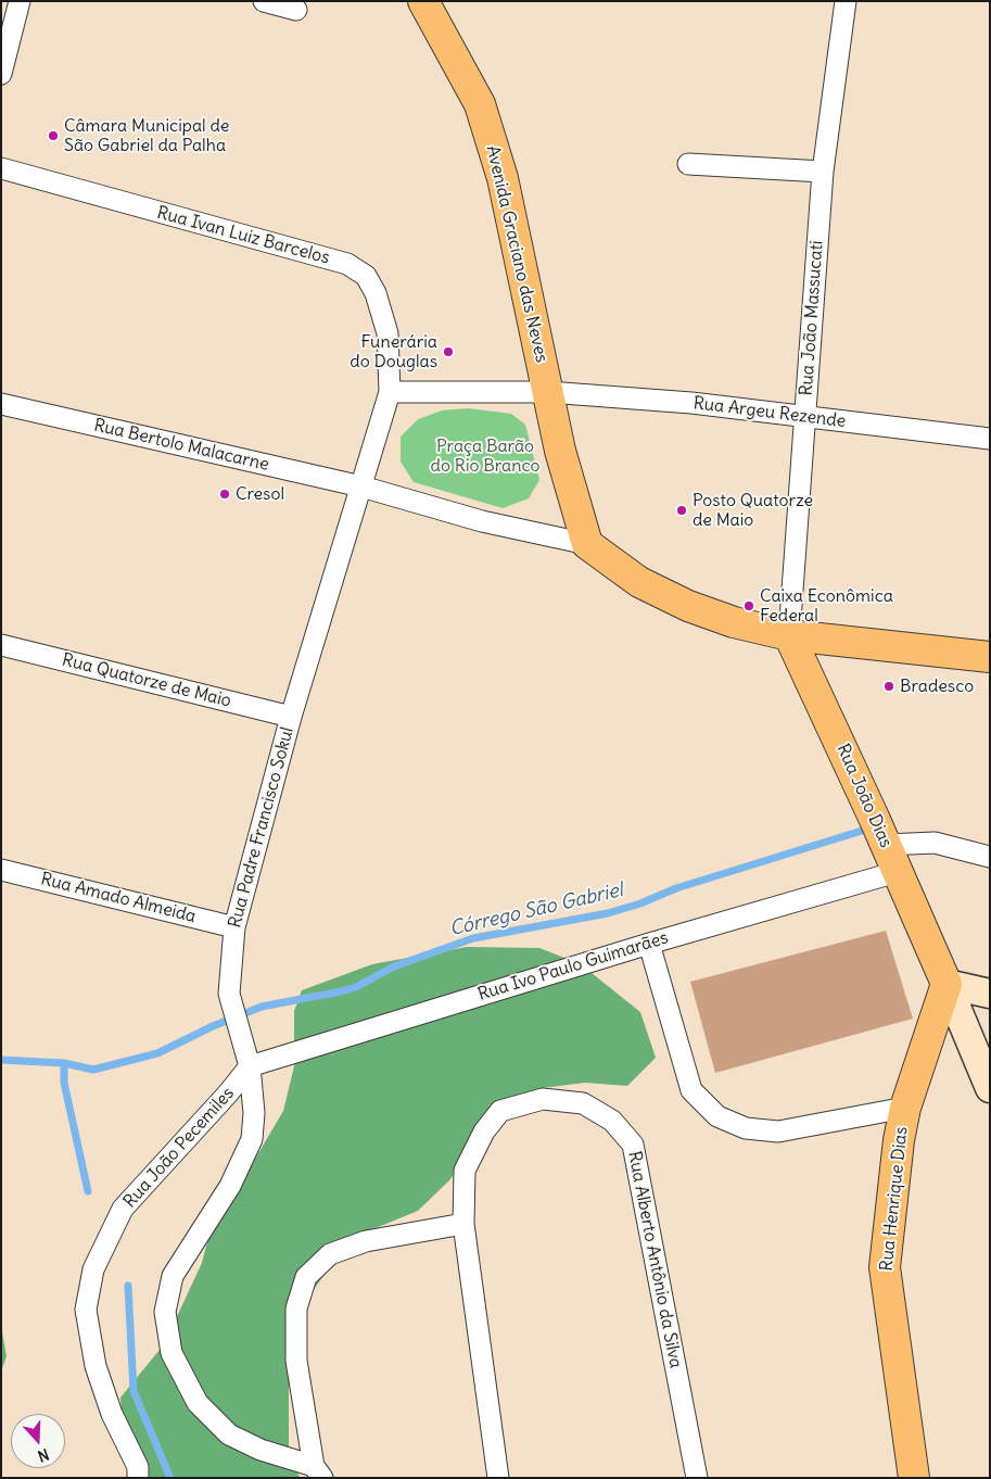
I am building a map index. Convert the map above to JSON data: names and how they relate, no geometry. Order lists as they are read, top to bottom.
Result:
{
  "streets": {
    "main road": ["Avenida Graciano das Neves", "Rua João Dias", "Rua Henrique Dias"],
    "street": [
      "Rua Ivan Luiz Barcelos",
      "Rua João Massucati",
      "Rua Argeu Rezende",
      "Rua Bertolo Malacarne",
      "Rua Quatorze de Maio",
      "Rua Padre Francisco Sokul",
      "Rua Amado Almeida",
      "Rua Ivo Paulo Guimarães",
      "Rua João Pecemiles",
      "Rua Alberto Antônio da Silva"
    ]
  },
  "crossings": [
    ["Avenida Graciano das Neves", "Rua Argeu Rezende"],
    ["Rua João Massucati", "Rua Argeu Rezende"],
    ["Rua João Massucati", "Rua João Dias"],
    ["Rua Bertolo Malacarne", "Rua Padre Francisco Sokul"],
    ["Rua Quatorze de Maio", "Rua Padre Francisco Sokul"],
    ["Rua João Dias", "Rua Ivo Paulo Guimarães"],
    ["Rua João Dias", "Rua Henrique Dias"],
    ["Rua Padre Francisco Sokul", "Rua Amado Almeida"],
    ["Rua Padre Francisco Sokul", "Rua Ivo Paulo Guimarães"],
    ["Rua Padre Francisco Sokul", "Rua João Pecemiles"],
    ["Rua Ivo Paulo Guimarães", "Rua João Pecemiles"]
  ],
  "water": ["Córrego São Gabriel"],
  "parks": ["Praça Barão do Rio Branco"],
  "places": [
    "Câmara Municipal de São Gabriel da Palha",
    "Funerária do Douglas",
    "Cresol",
    "Posto Quatorze de Maio",
    "Caixa Econômica Federal",
    "Bradesco"
  ],
  "north": "bottom"
}
